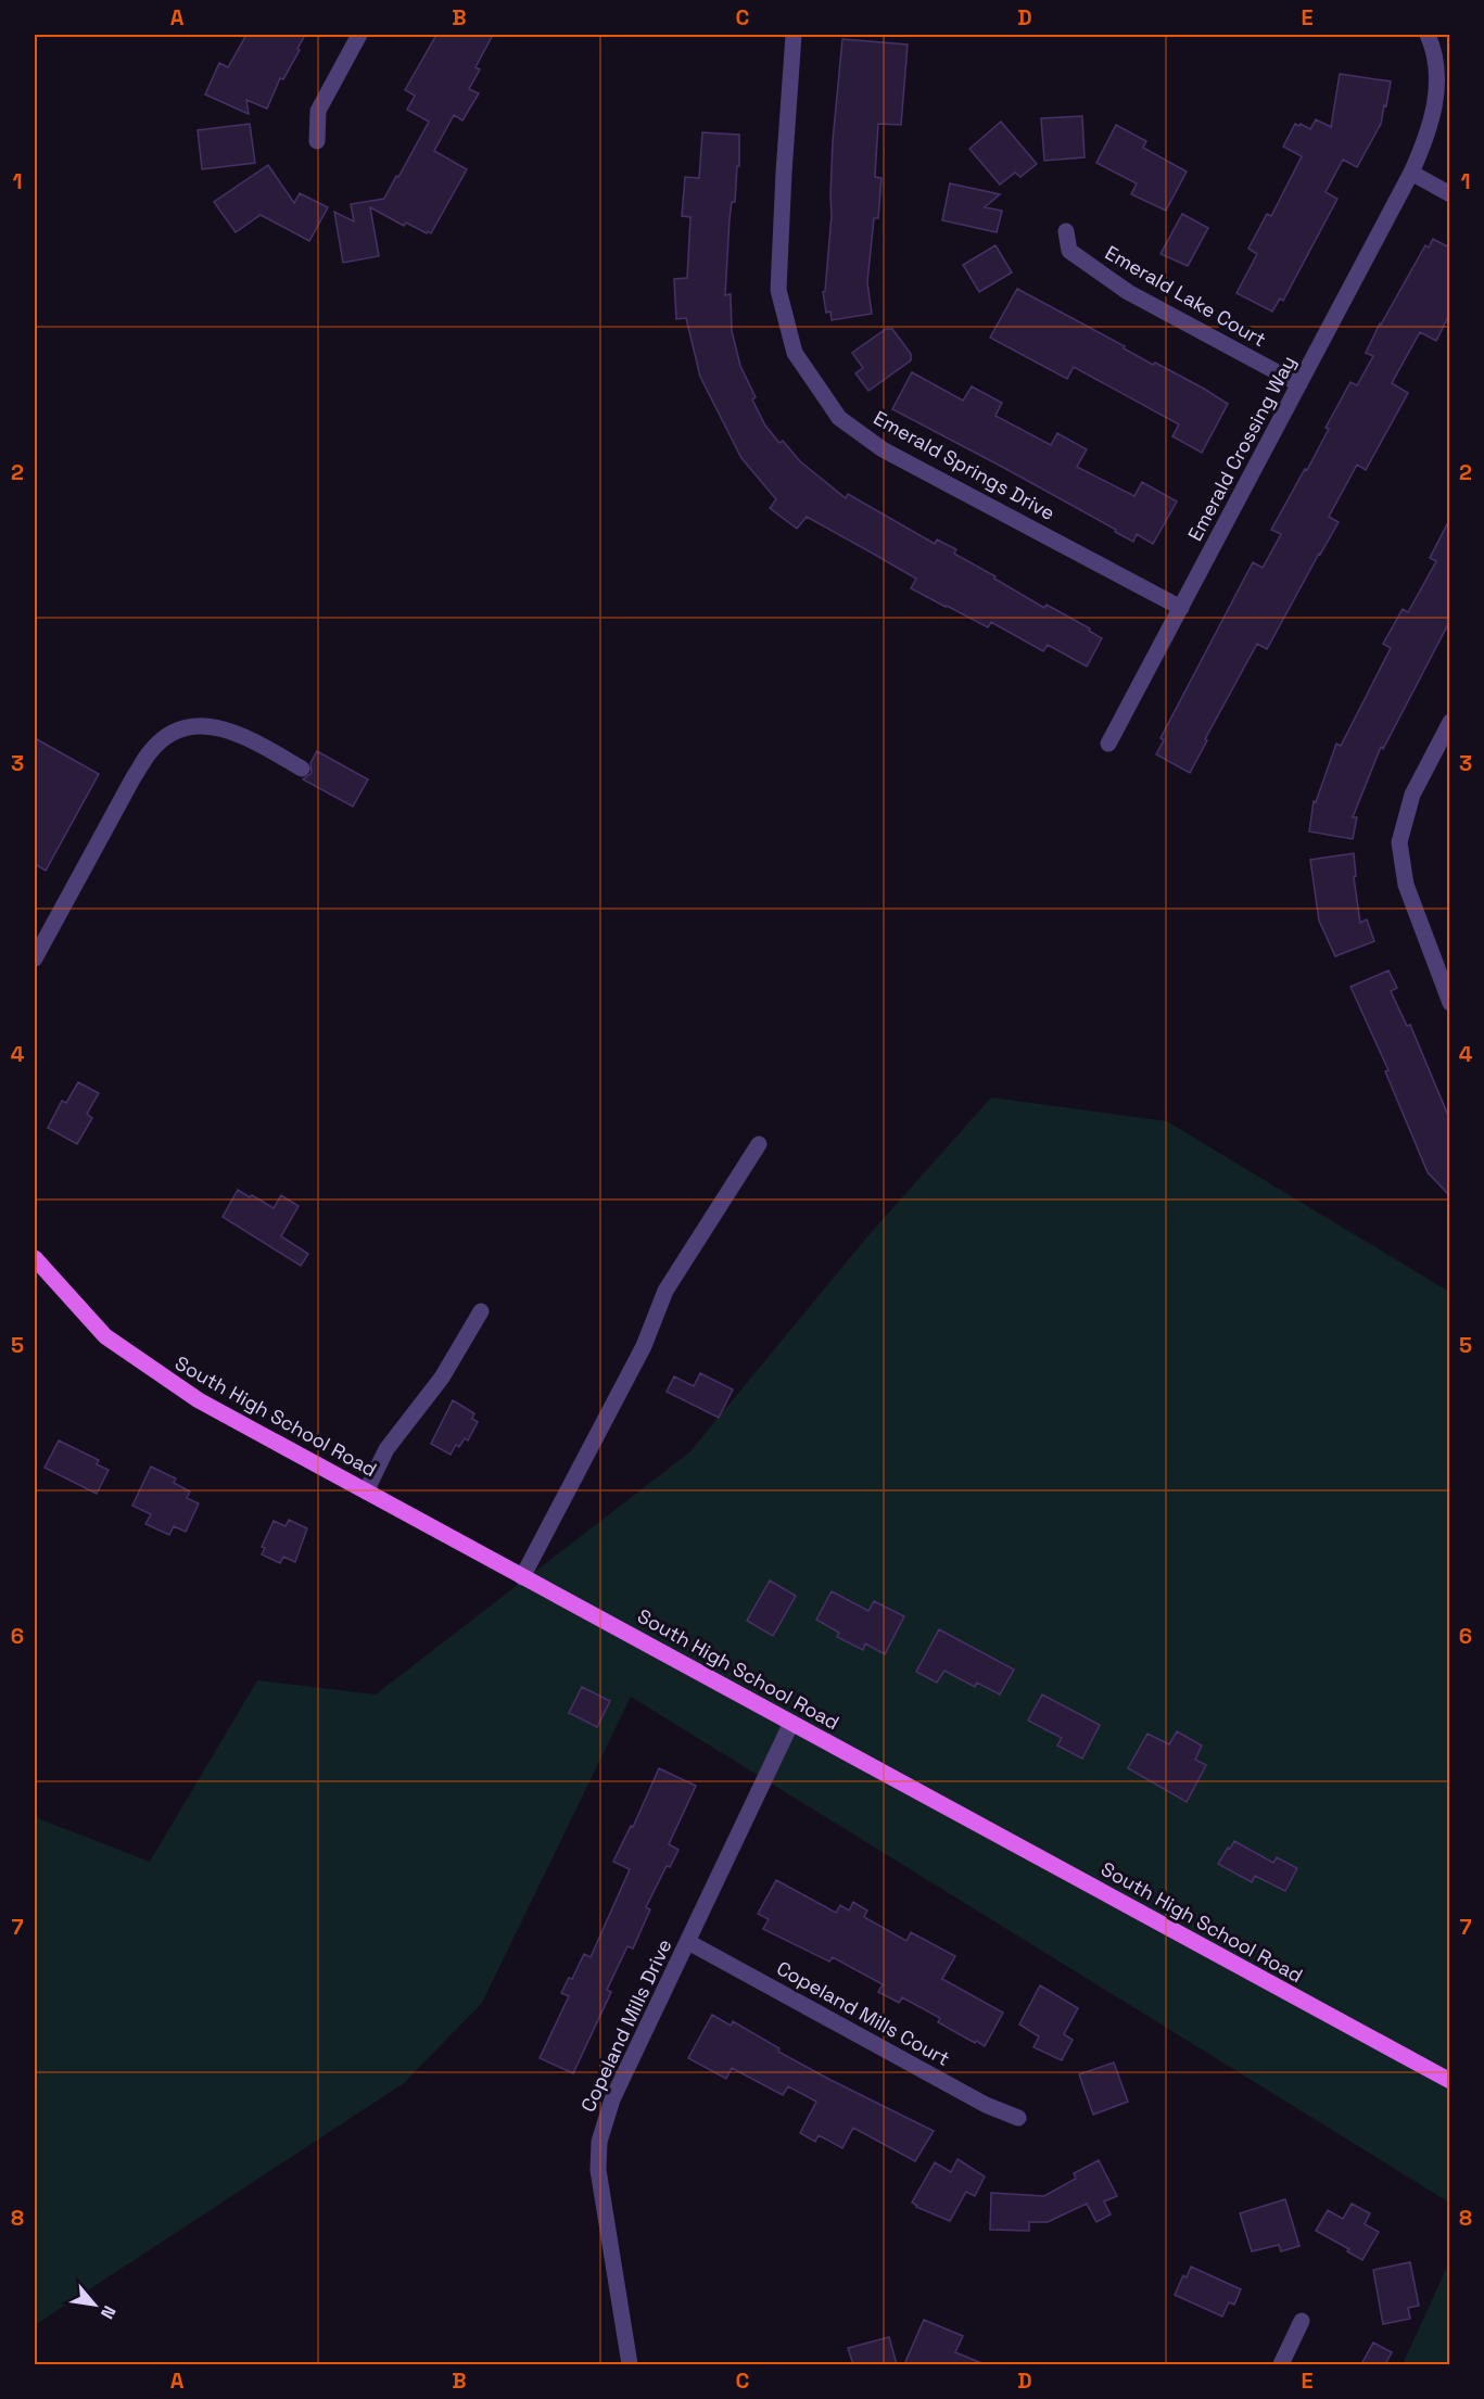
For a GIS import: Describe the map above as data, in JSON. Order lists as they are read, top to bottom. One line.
{"streets":{"main road":["South High School Road"],"street":["Emerald Lake Court","Emerald Crossing Way","Emerald Springs Drive","Copeland Mills Court","Copeland Mills Drive"]},"crossings":[["Emerald Lake Court","Emerald Crossing Way"],["Emerald Crossing Way","Emerald Springs Drive"],["South High School Road","Copeland Mills Drive"],["Copeland Mills Court","Copeland Mills Drive"]],"north":"bottom right","grid":{"columns":["A","B","C","D","E"],"rows":["1","2","3","4","5","6","7","8"]}}
